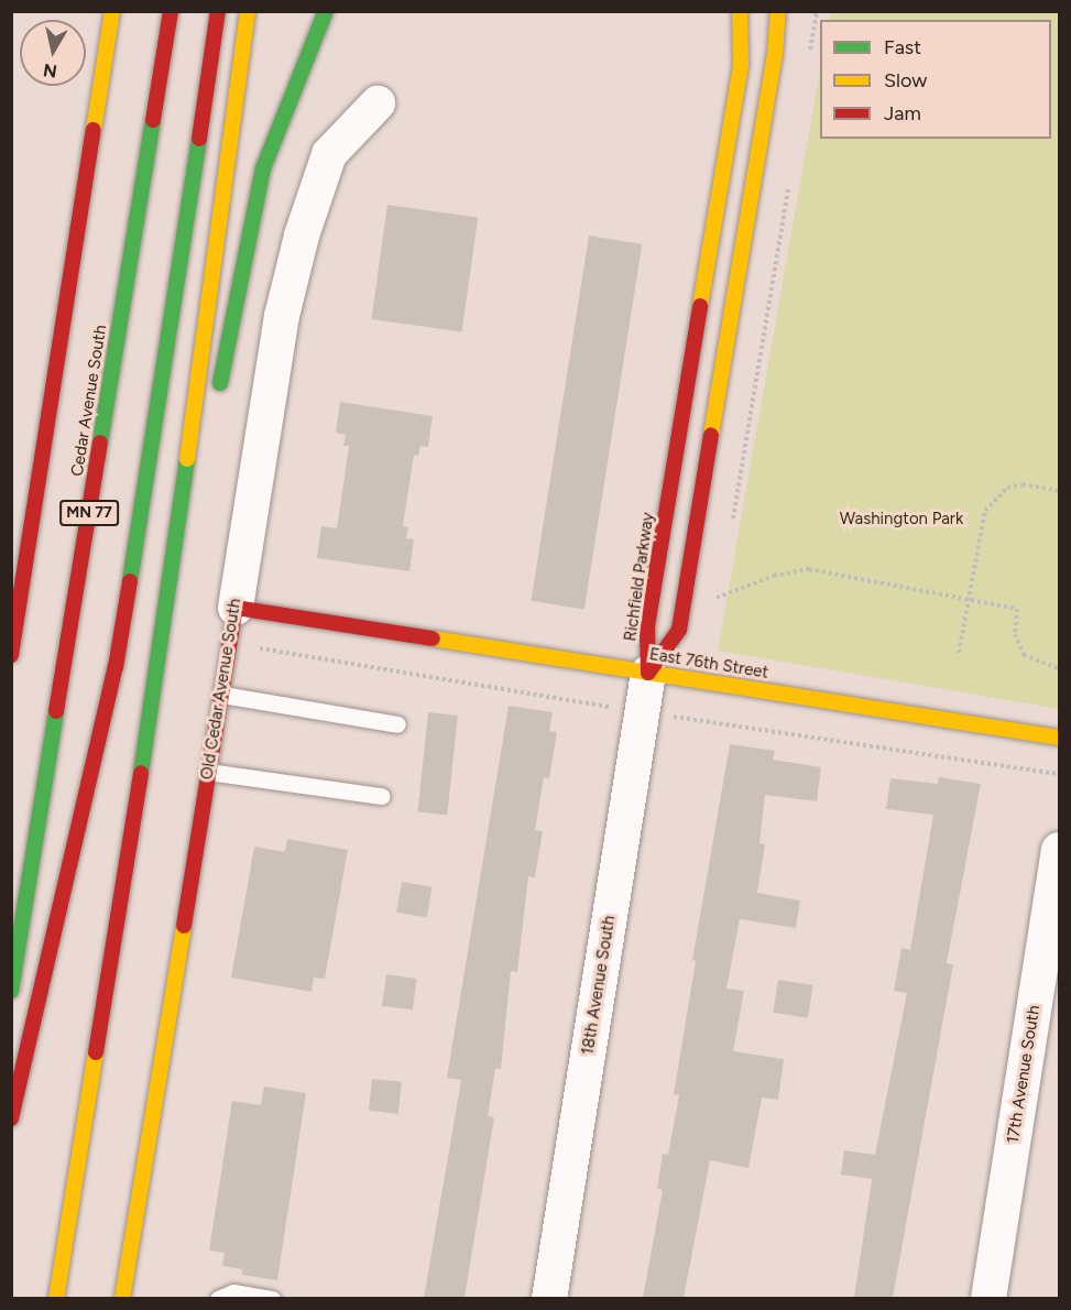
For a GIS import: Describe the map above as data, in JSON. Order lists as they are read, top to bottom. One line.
{"streets":{"main road":["Cedar Avenue South","MN 77","Richfield Parkway","East 76th Street","Old Cedar Avenue South"],"street":["18th Avenue South","17th Avenue South"]},"crossings":[["Richfield Parkway","East 76th Street"],["Richfield Parkway","18th Avenue South"],["East 76th Street","Old Cedar Avenue South"],["East 76th Street","18th Avenue South"]],"parks":["Washington Park"],"legend":["Fast","Slow","Jam"],"north":"bottom"}
